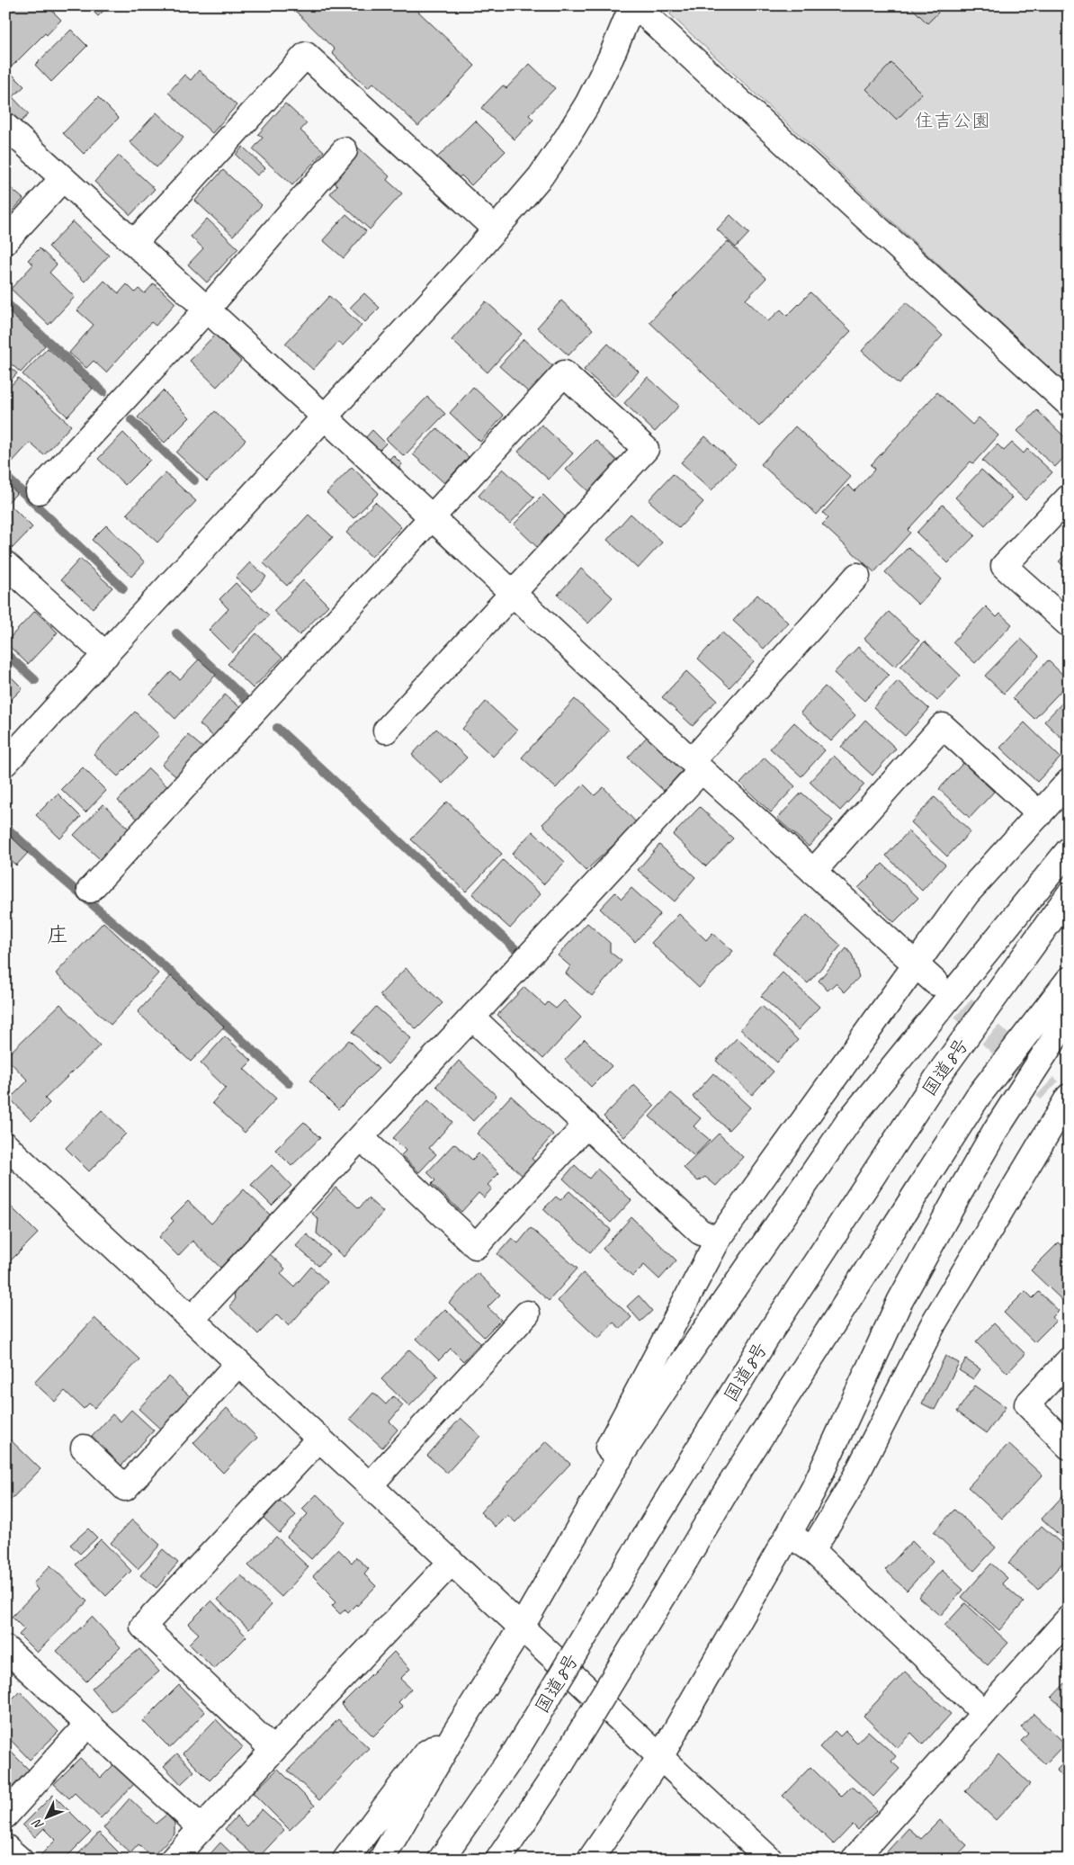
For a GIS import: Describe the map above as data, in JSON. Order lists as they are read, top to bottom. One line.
{"streets":{"main road":["国道8号"]},"districts":["庄"],"parks":["住吉公園"],"north":"bottom left"}
